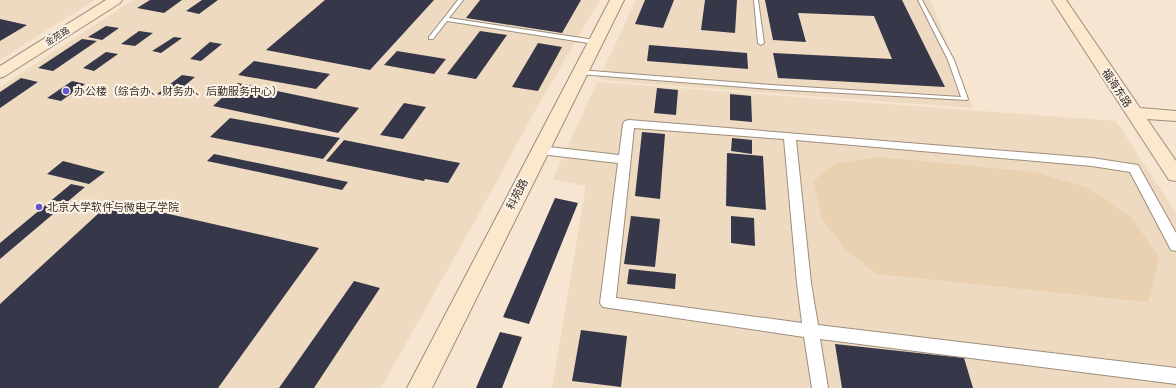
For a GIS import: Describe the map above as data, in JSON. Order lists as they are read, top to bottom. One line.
{"streets":{"street":["金苑路","福海东路","科苑路"]},"places":["办公楼（综合办、财务办、后勤服务中心）","北京大学软件与微电子学院"]}
